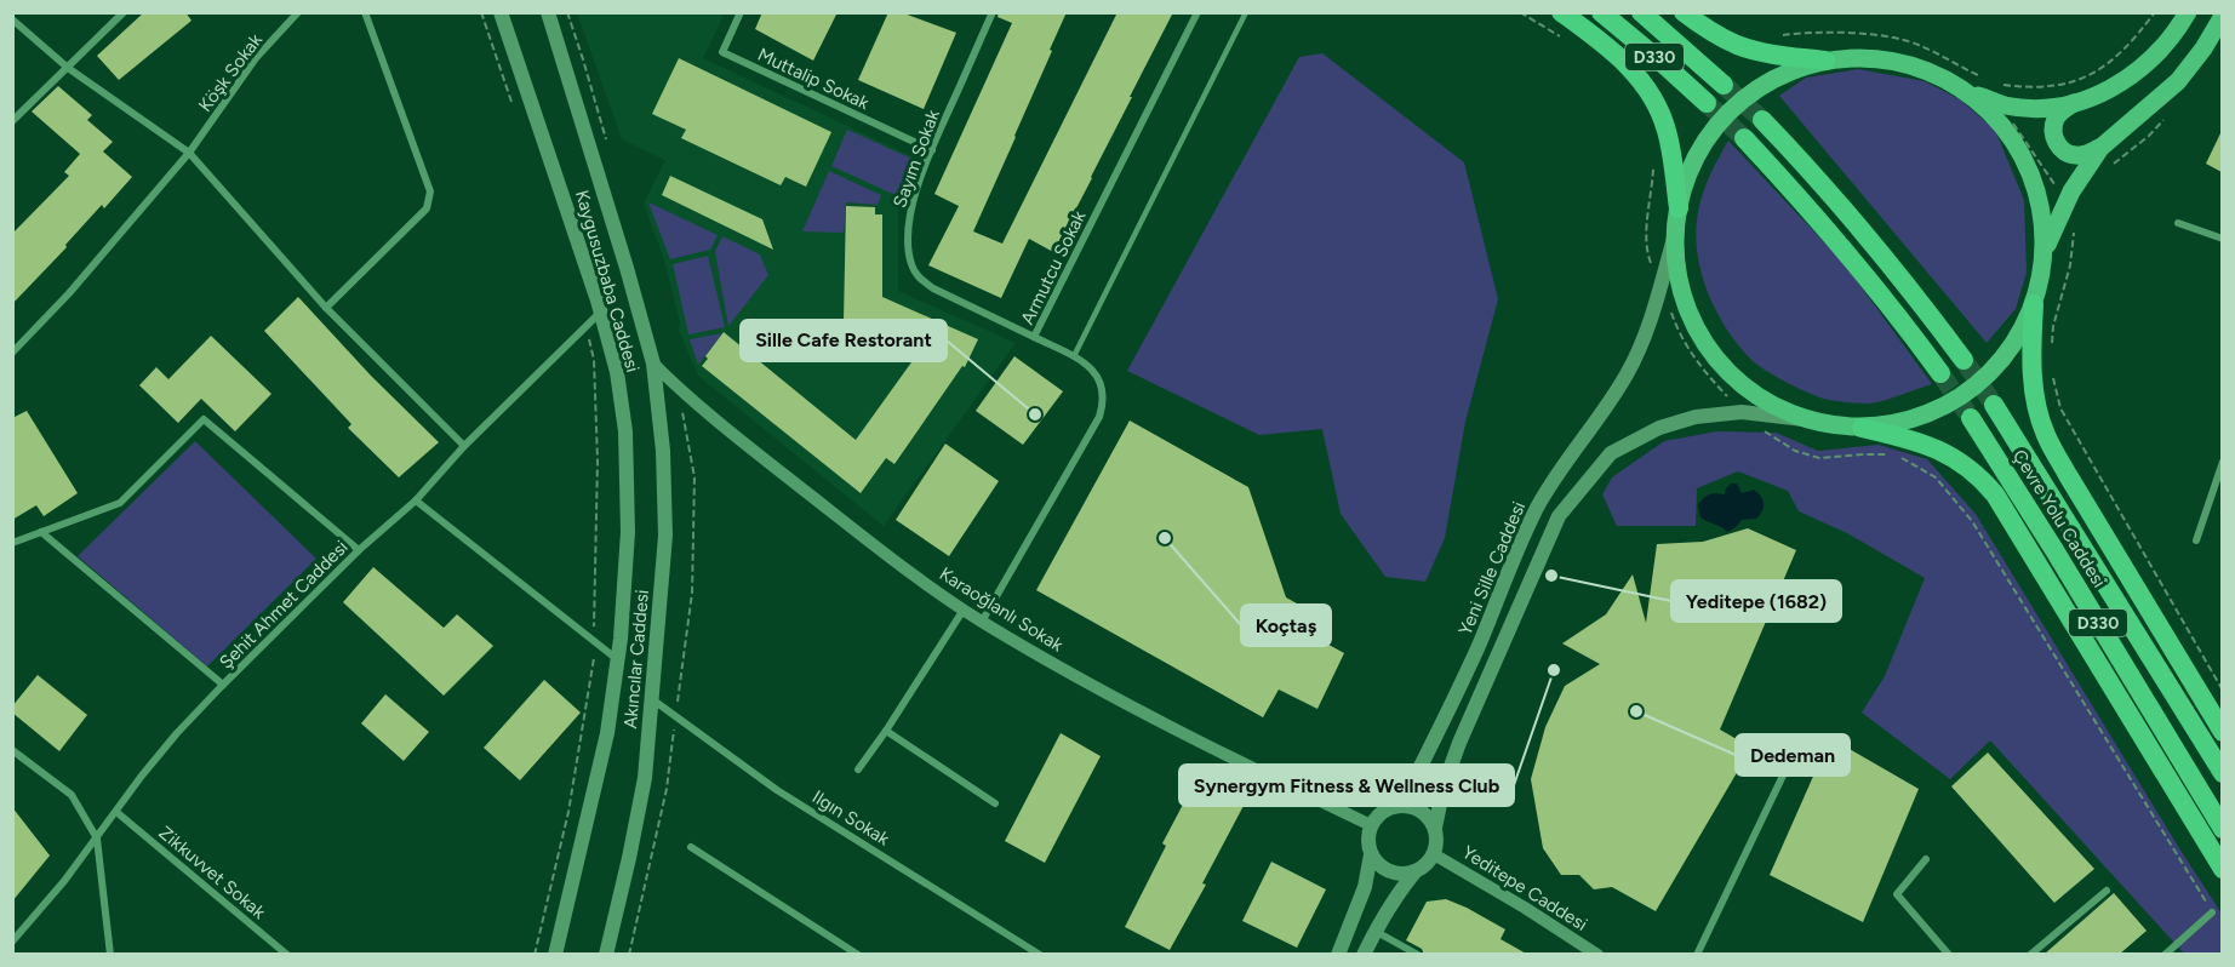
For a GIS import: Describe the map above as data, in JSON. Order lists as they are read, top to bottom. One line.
{"streets":{"highway":["D330","Çevre Yolu Caddesi"],"main road":["Kaygusuzbaba Caddesi","Yeni Sille Caddesi","Akıncılar Caddesi"],"street":["Köşk Sokak","Muttalip Sokak","Sayım Sokak","Armutcu Sokak","Şehit Ahmet Caddesi","Karaoğlanlı Sokak","Ilgın Sokak","Zikkuvvet Sokak","Yeditepe Caddesi"]},"crossings":[["Muttalip Sokak","Sayım Sokak"],["Sayım Sokak","Armutcu Sokak"],["Armutcu Sokak","Karaoğlanlı Sokak"],["Kaygusuzbaba Caddesi","Şehit Ahmet Caddesi"],["Kaygusuzbaba Caddesi","Karaoğlanlı Sokak"],["Kaygusuzbaba Caddesi","Akıncılar Caddesi"],["Yeni Sille Caddesi","Karaoğlanlı Sokak"],["Yeni Sille Caddesi","Yeditepe Caddesi"],["Şehit Ahmet Caddesi","Zikkuvvet Sokak"],["Karaoğlanlı Sokak","Akıncılar Caddesi"],["Karaoğlanlı Sokak","Yeditepe Caddesi"],["Akıncılar Caddesi","Ilgın Sokak"]],"places":["Sille Cafe Restorant","Koçtaş","Yeditepe (1682)","Synergym Fitness & Wellness Club","Dedeman"]}
